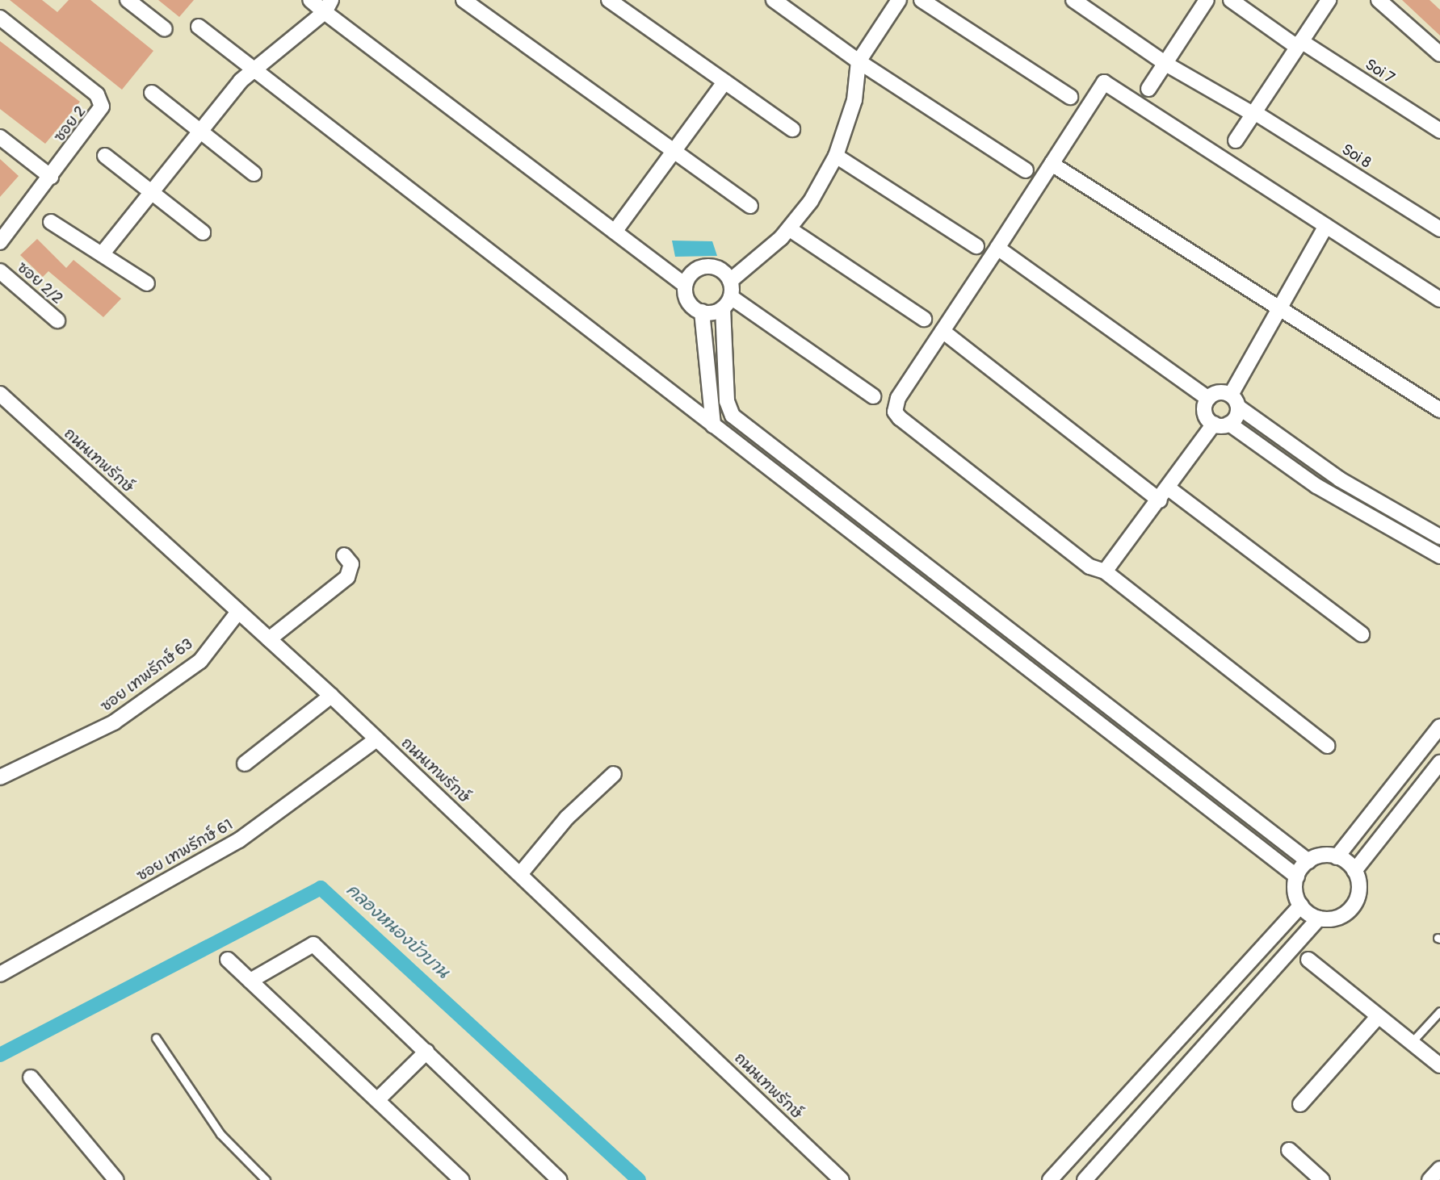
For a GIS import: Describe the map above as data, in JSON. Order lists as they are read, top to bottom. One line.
{"streets":{"street":["Soi 7","ซอย 2","Soi 8","ซอย 2/2","ถนนเทพรักษ์","ซอย เทพรักษ์ 63","ซอย เทพรักษ์ 61"]},"crossings":[["ถนนเทพรักษ์","ซอย เทพรักษ์ 63"],["ถนนเทพรักษ์","ซอย เทพรักษ์ 61"]],"water":["คลองหนองบัวบาน"]}
